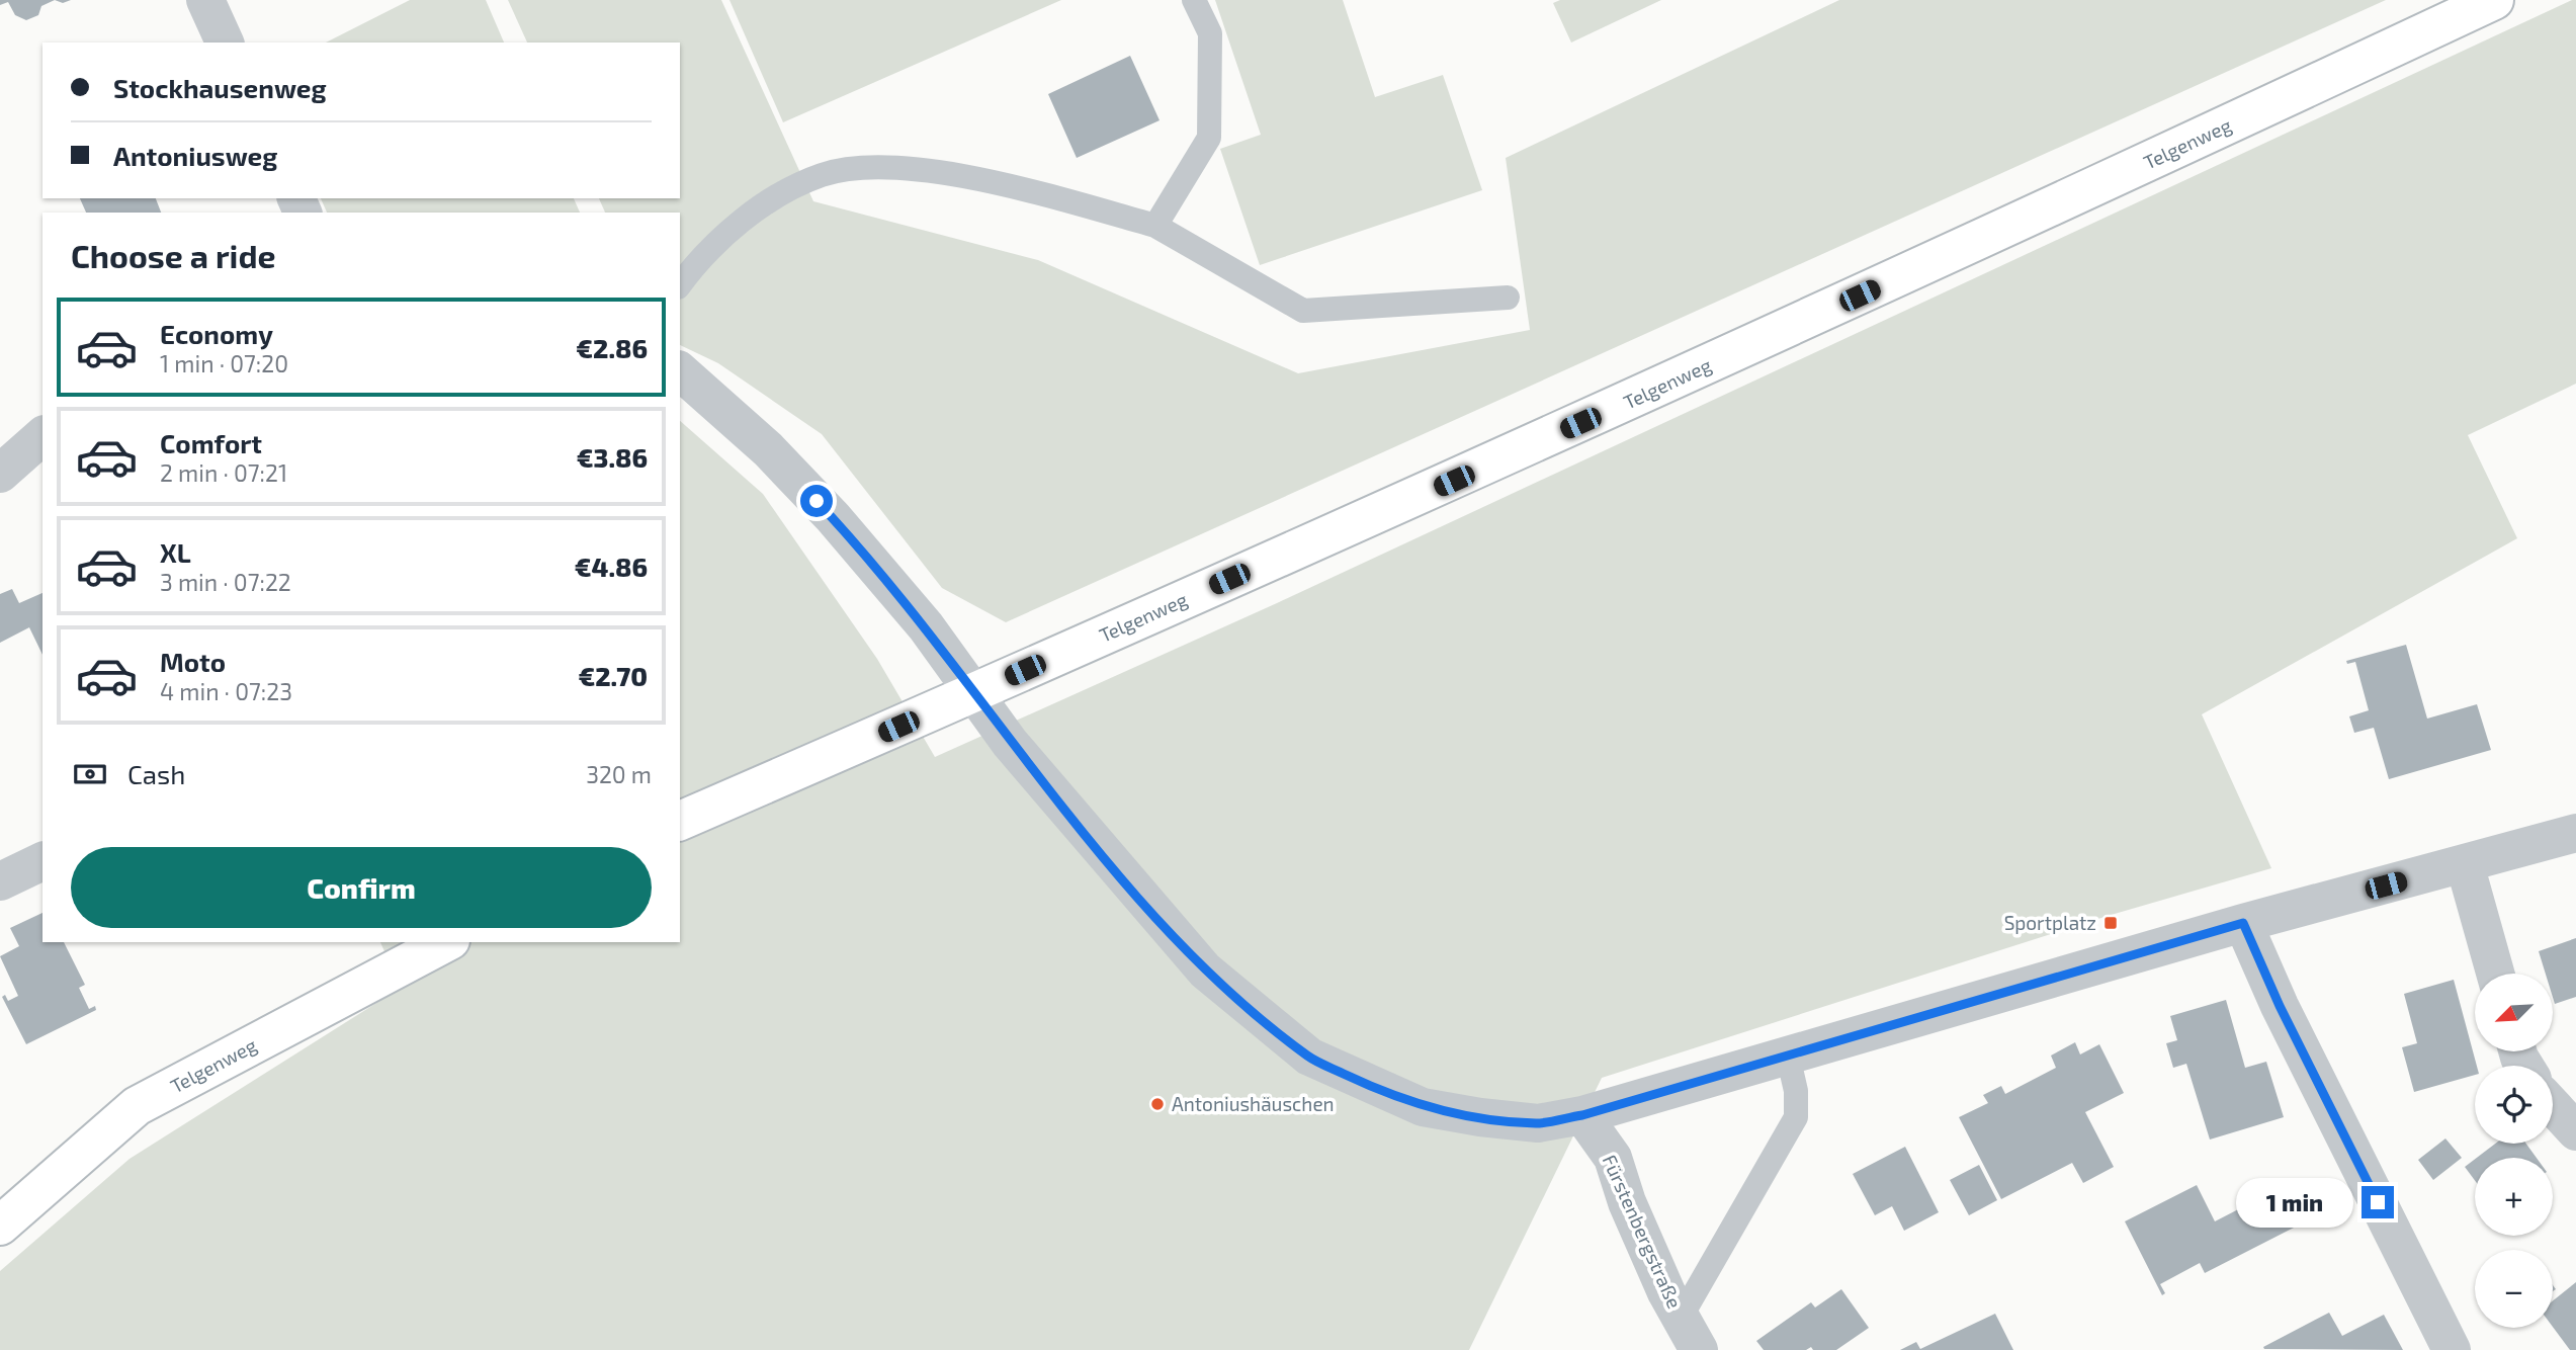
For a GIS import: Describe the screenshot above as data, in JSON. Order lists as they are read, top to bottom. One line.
{"streets":{"main road":["Telgenweg"],"street":["Fürstenbergstraße"]},"places":{"transit":["Sportplatz"],"other":["Antoniushäuschen"]},"north":"bottom left","page":{"banner":["Stockhausenweg","Antoniusweg"],"heading":"Choose a ride","list":[{"name":"Economy","note":"1 min · 07:20","value":"€2.86"},{"name":"Comfort","note":"2 min · 07:21","value":"€3.86"},{"name":"XL","note":"3 min · 07:22","value":"€4.86"},{"name":"Moto","note":"4 min · 07:23","value":"€2.70"}],"pay":["Cash","320 m"],"buttons":"Confirm","map_buttons":["+","−"],"bubble":"1 min"}}
